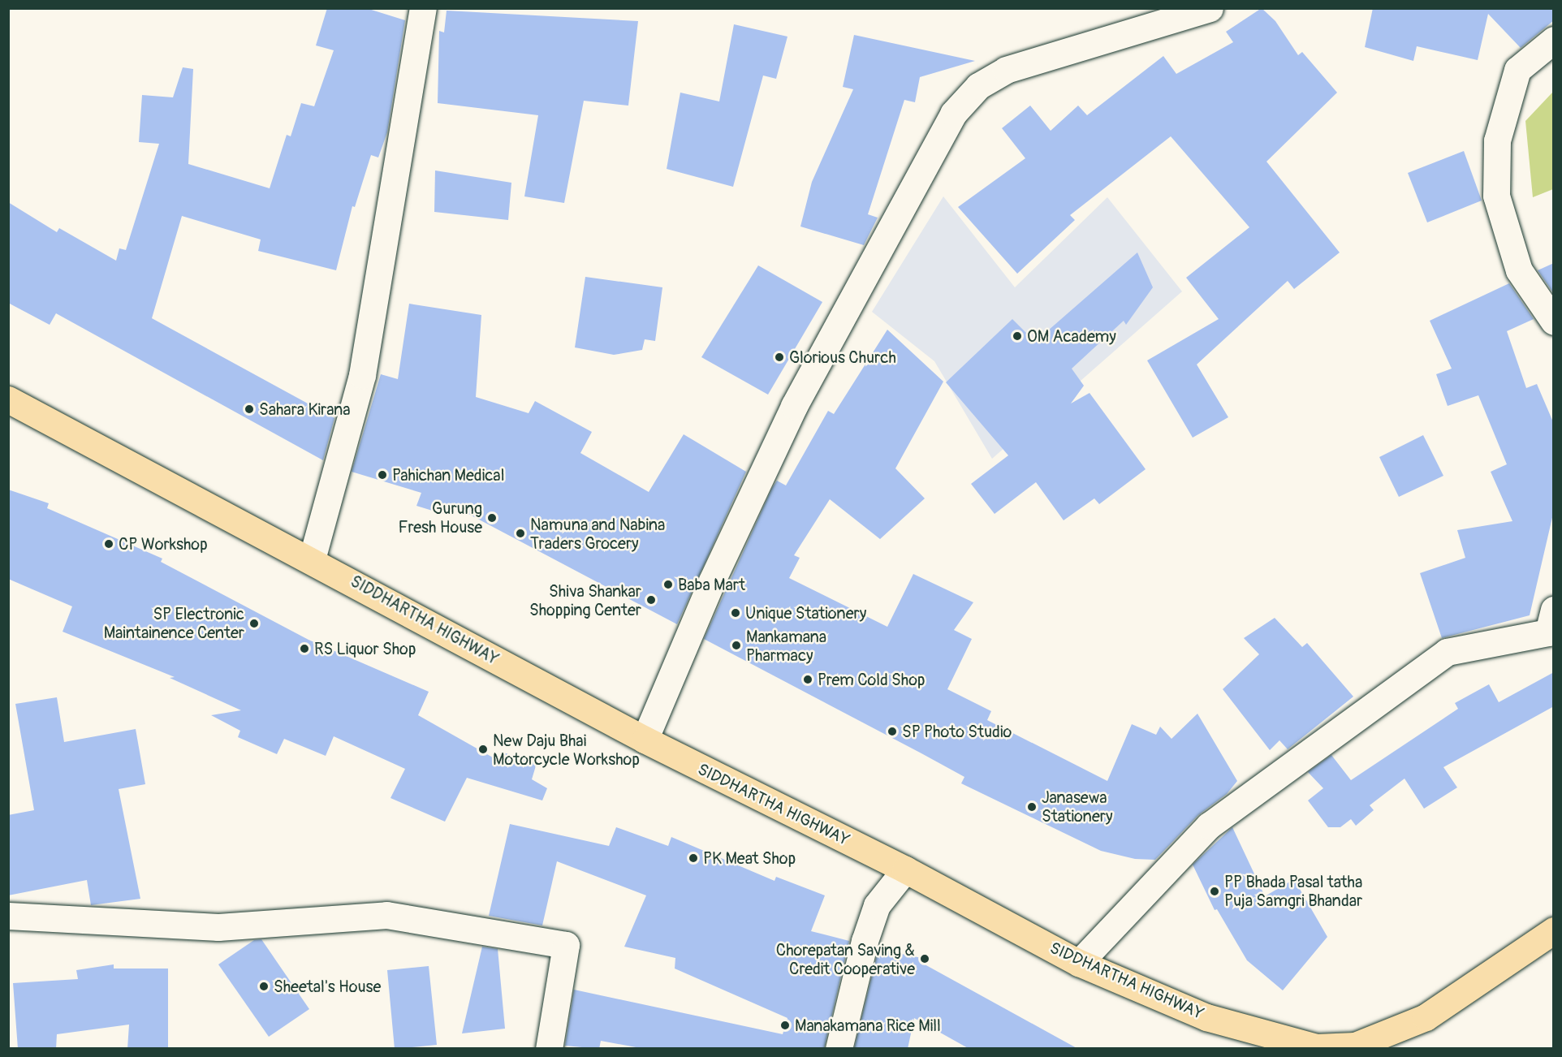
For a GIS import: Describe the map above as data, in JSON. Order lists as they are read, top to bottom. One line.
{"streets":{"highway":["SIDDHARTHA HIGHWAY"]},"places":["OM Academy","Glorious Church","Sahara Kirana","Pahichan Medical","Gurung Fresh House","Namuna and Nabina Traders Grocery","CP Workshop","Baba Mart","Shiva Shankar Shopping Center","Unique Stationery","SP Electronic Maintainence Center","Mankamana Pharmacy","RS Liquor Shop","Prem Cold Shop","SP Photo Studio","New Daju Bhai Motorcycle Workshop","Janasewa Stationery","PK Meat Shop","PP Bhada Pasal tatha Puja Samgri Bhandar","Chorepatan Saving & Credit Cooperative","Sheetal's House","Manakamana Rice Mill"]}
